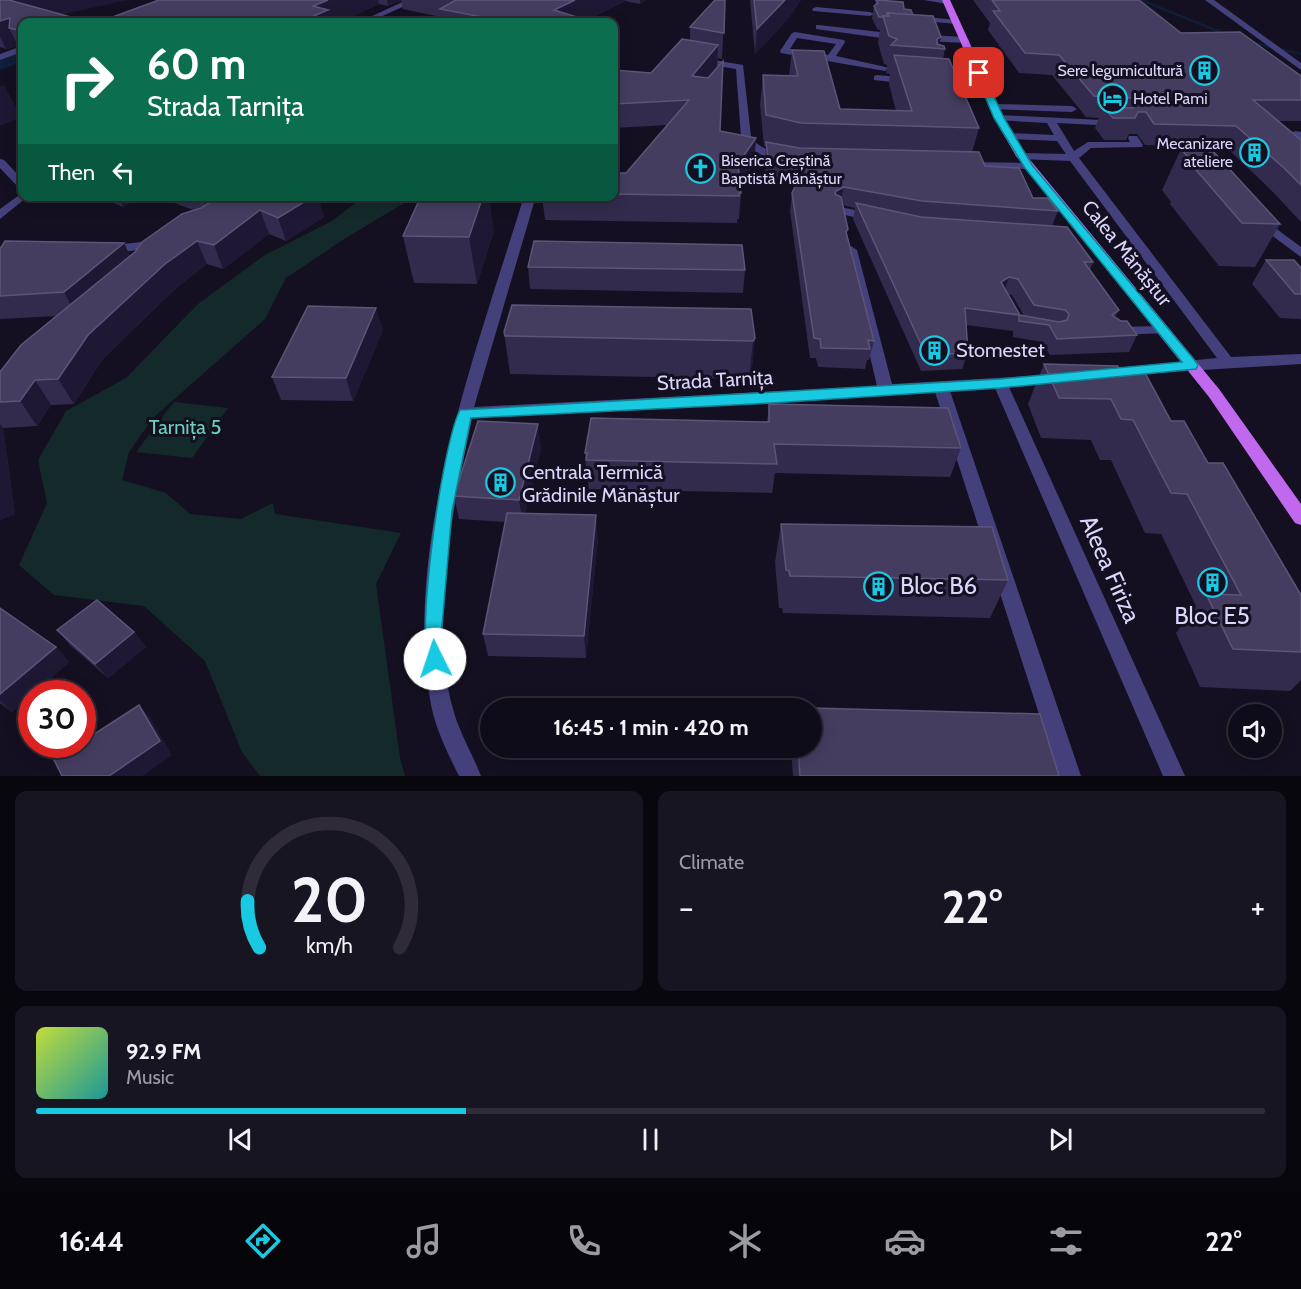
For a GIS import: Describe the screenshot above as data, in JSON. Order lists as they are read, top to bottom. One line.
{"streets":{"main road":["Calea Mănăștur"],"street":["Strada Tarnița","Aleea Firiza"]},"crossings":[["Strada Tarnița","Aleea Firiza"]],"parks":["Tarnița 5"],"places":{"building":["Sere legumicultură","Mecanizare ateliere","Stomestet","Centrala Termică Grădinile Mănăștur","Bloc E5","Bloc B6"],"hotel":["Hotel Pami"],"church":["Biserica Creștină Baptistă Mănăștur"]},"page":{"turn":["60 m","Strada Tarnița"],"then":"Then","limit":"30","trip":"16:45 · 1 min · 420 m","tile":"Climate","heat":["−","22°","+"],"song":["92.9 FM","Music"],"tabs":["16:44","22°"],"gauge":["20","km/h"]}}
